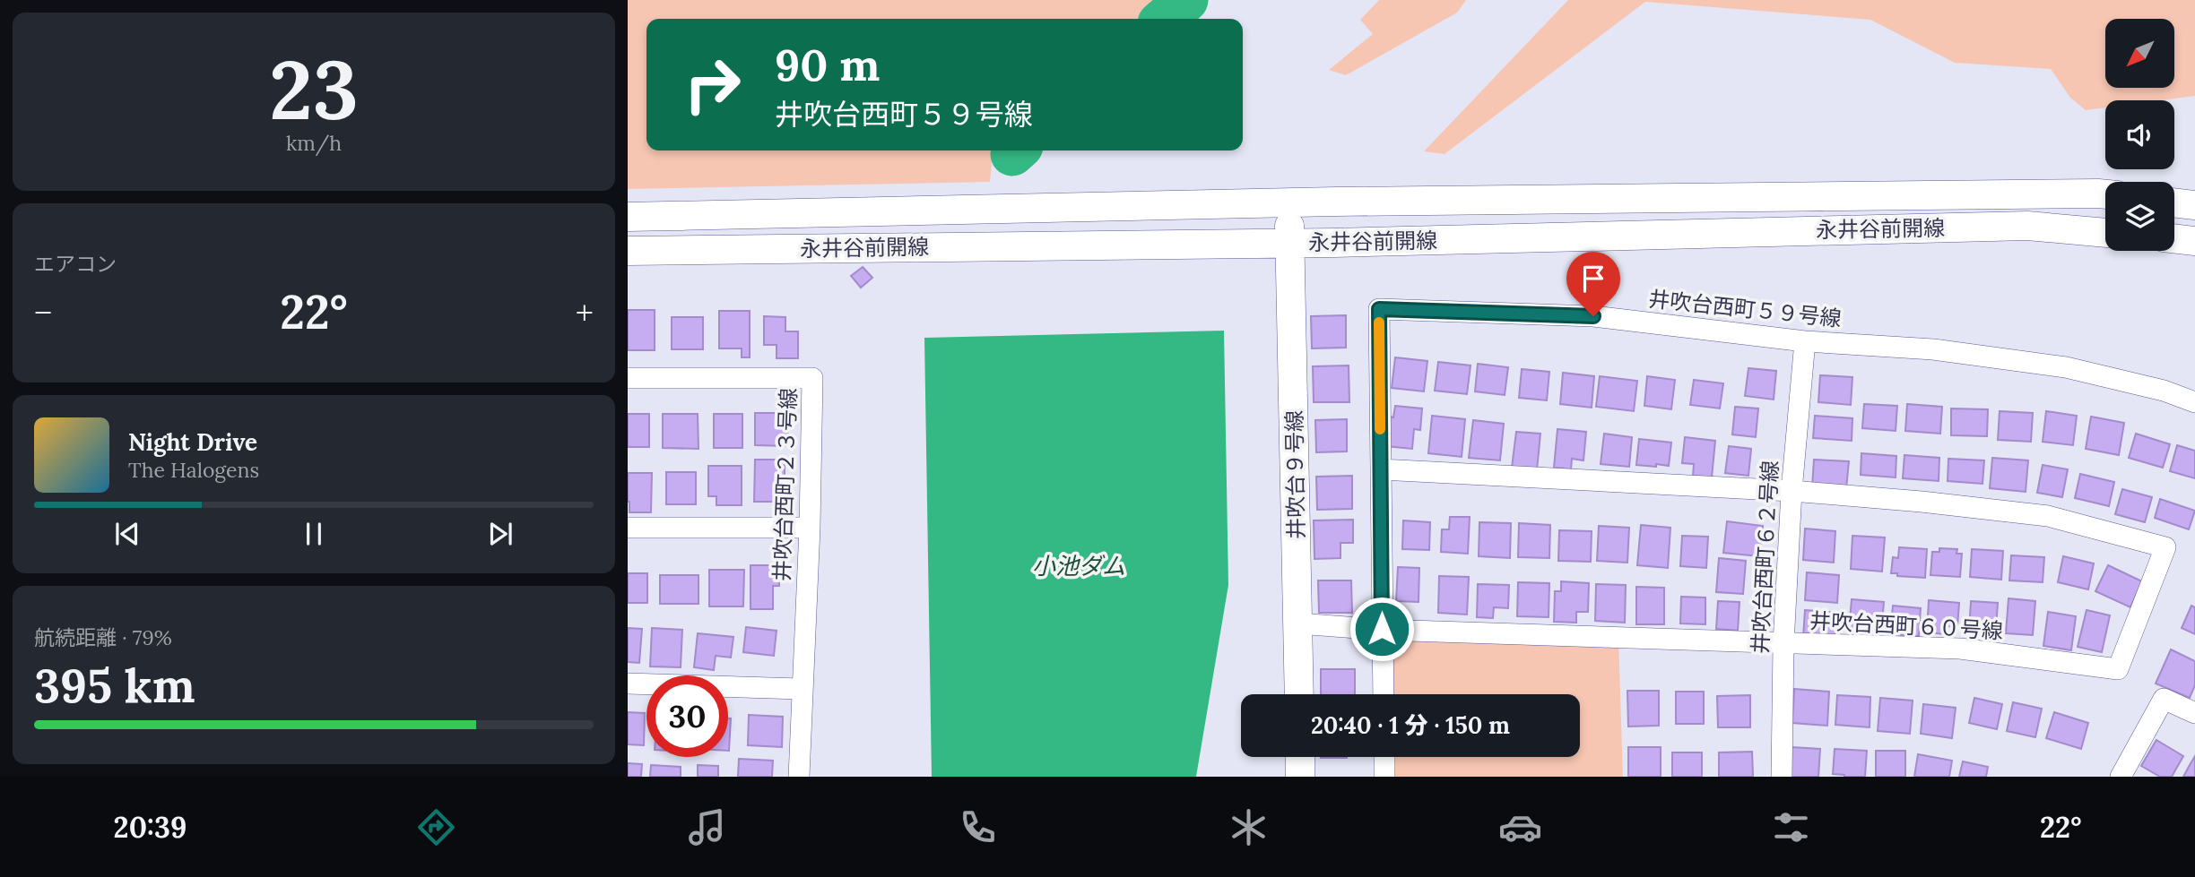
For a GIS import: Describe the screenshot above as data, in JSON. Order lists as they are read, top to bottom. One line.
{"streets":{"street":["永井谷前開線","井吹台西町５９号線","井吹台９号線","井吹台西町２３号線","井吹台西町６２号線","井吹台西町６０号線"]},"crossings":[["永井谷前開線","井吹台９号線"],["井吹台西町５９号線","井吹台西町６２号線"],["井吹台西町５９号線","井吹台西町６０号線"],["井吹台９号線","井吹台西町６０号線"],["井吹台西町６２号線","井吹台西町６０号線"]],"water":["小池ダム"],"north":"bottom left","page":{"tile":[["23","km/h"],"エアコン",["航続距離 · 79%","395 km"]],"turn":["90 m","井吹台西町５９号線"],"heat":["−","22°","+"],"song":["Night Drive","The Halogens"],"limit":"30","trip":"20:40 · 1 分 · 150 m","tabs":["20:39","22°"]}}
